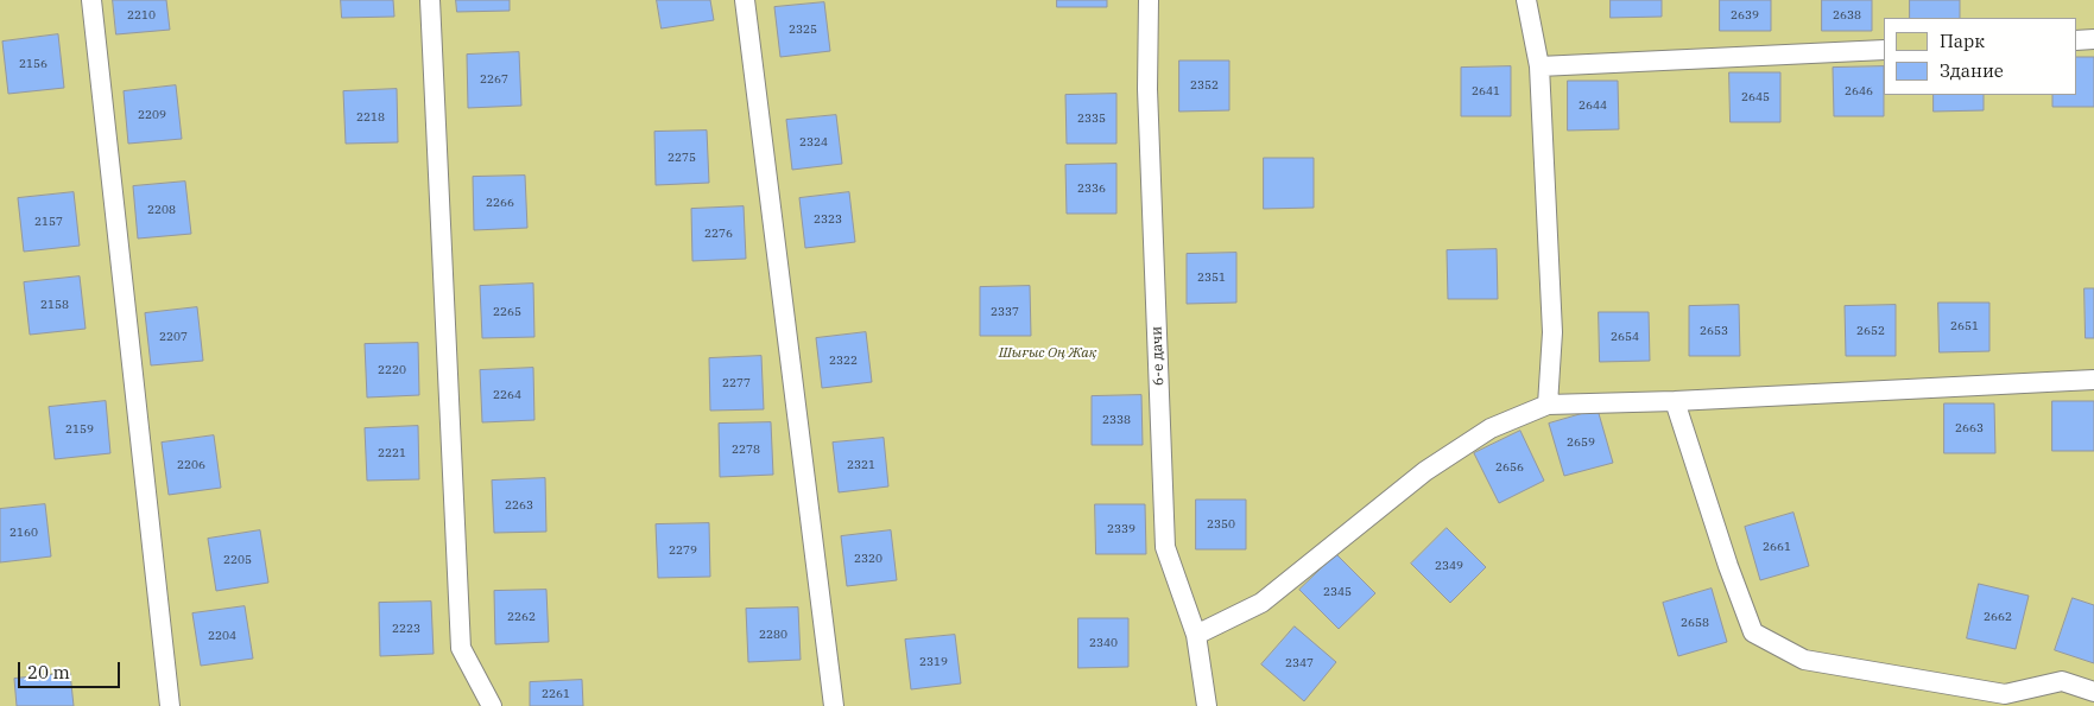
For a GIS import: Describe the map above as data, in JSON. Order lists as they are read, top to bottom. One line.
{"streets":{"lane":["6-е дачи"]},"parks":["Шығыс Оң Жақ"],"house_numbers":["2210","2639","2638","2325","2156","2267","2352","2641","2646","2645","2644","2209","2218","2335","2324","2275","2336","2266","2208","2323","2157","2276","2351","2158","2265","2337","2651","2653","2652","2207","2654","2322","2220","2277","2264","2338","2663","2159","2659","2278","2221","2206","2321","2656","2263","2350","2339","2160","2661","2279","2320","2205","2349","2345","2262","2662","2658","2223","2280","2204","2340","2319","2347","2261"],"legend":["Парк","Здание"],"scale_bar":"20 m"}
